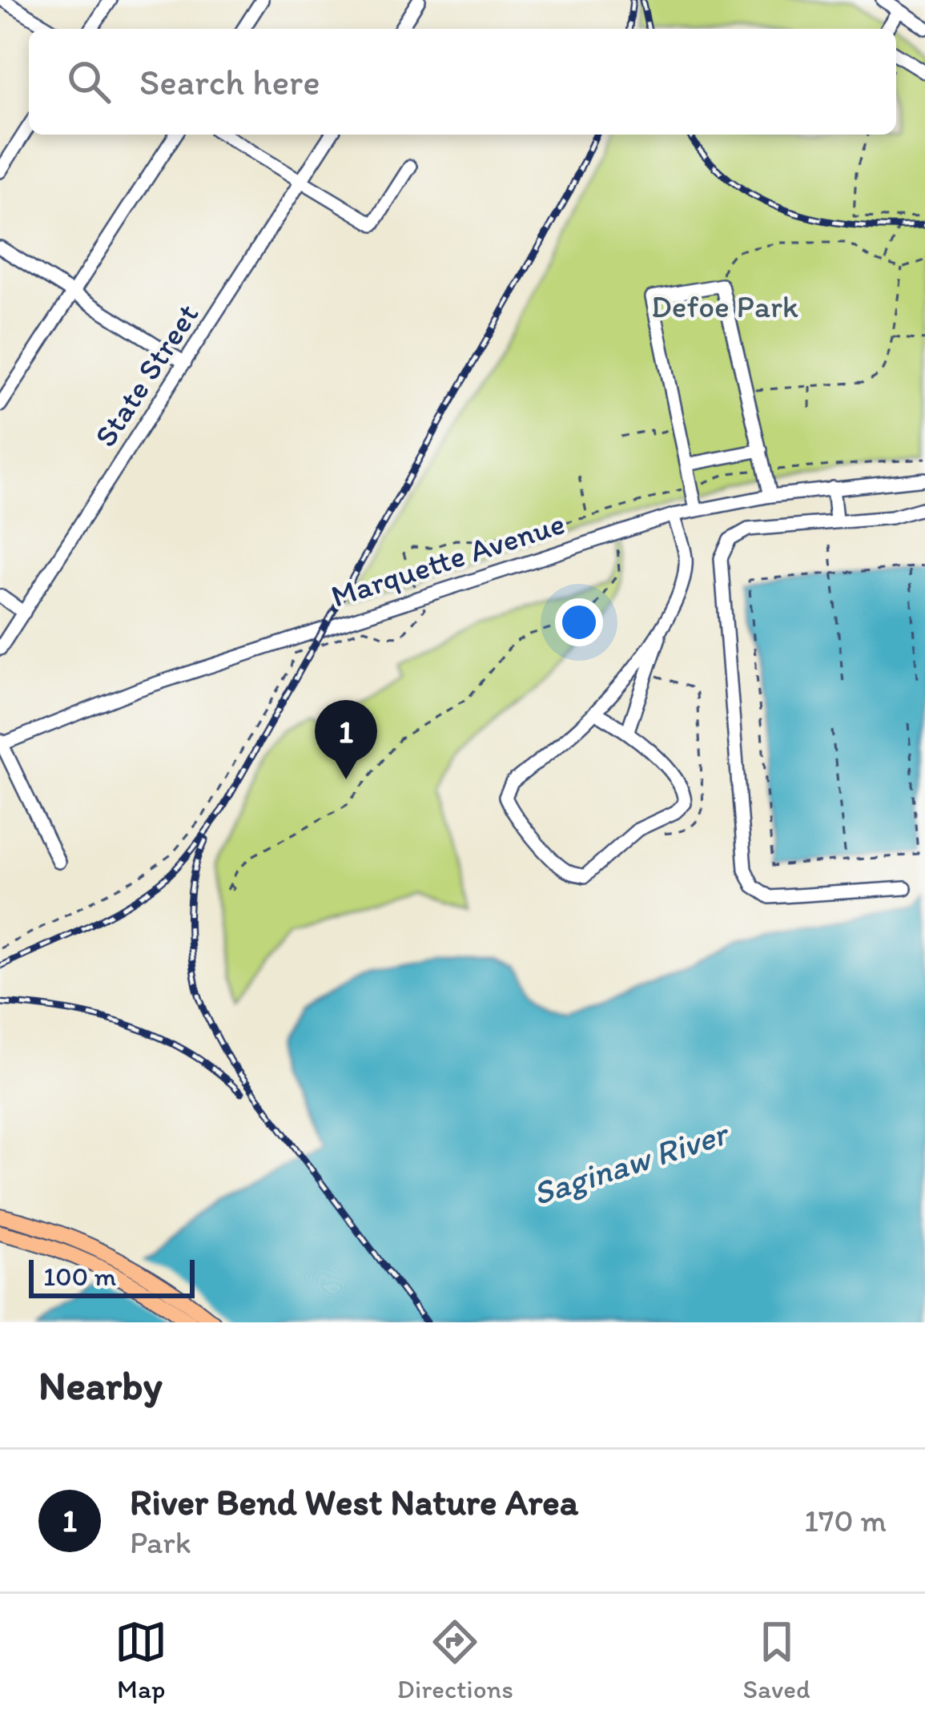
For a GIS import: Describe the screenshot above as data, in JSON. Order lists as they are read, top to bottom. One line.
{"streets":{"street":["State Street","Marquette Avenue"]},"water":["Saginaw River"],"parks":["Defoe Park"],"scale_bar":"100 m","page":{"search":"Search here","pins":"1","scale":"100 m","heading":"Nearby","list":[{"mark":"1","name":"River Bend West Nature Area","note":"Park","value":"170 m"}],"nav":["Map","Directions","Saved"]}}
